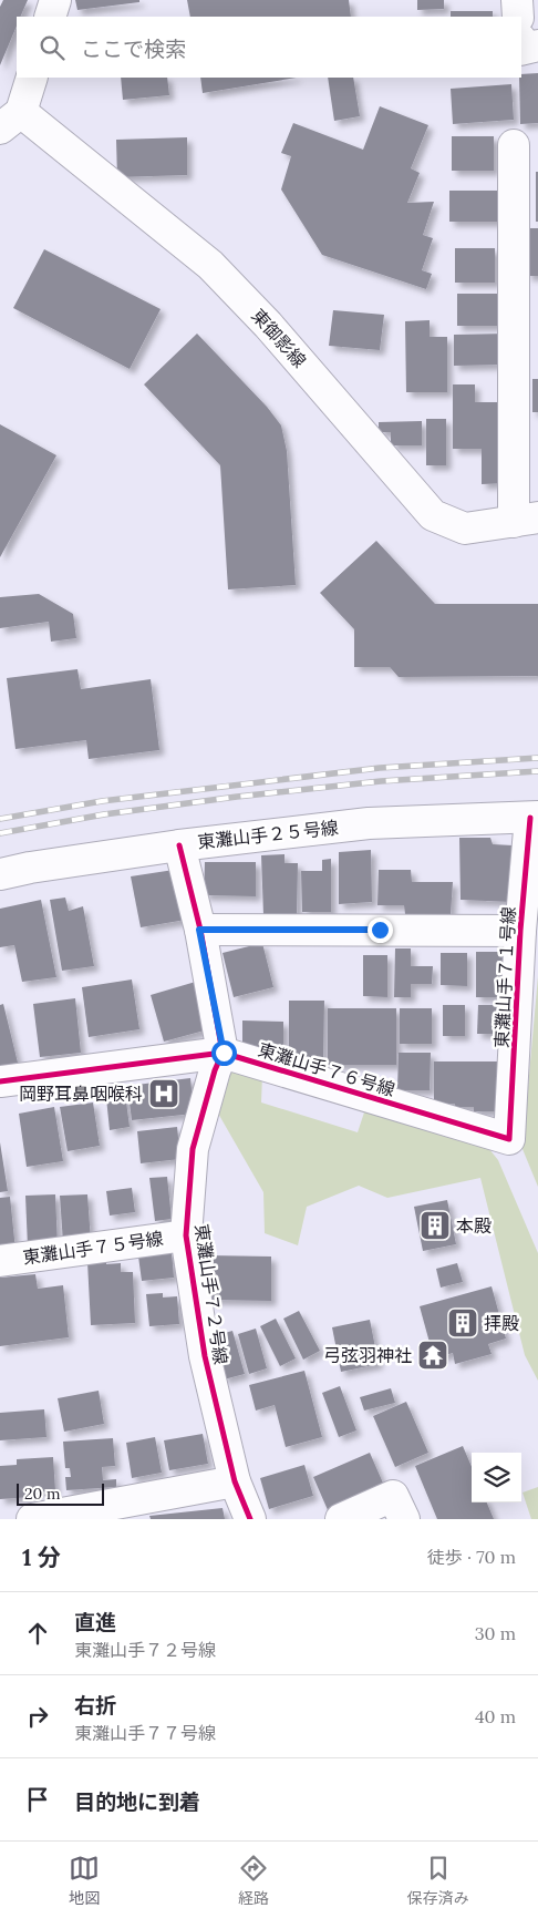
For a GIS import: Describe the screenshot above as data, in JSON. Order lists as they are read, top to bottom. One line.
{"streets":{"street":["東御影線","東灘山手２５号線","東灘山手７１号線","東灘山手７６号線","東灘山手７５号線","東灘山手７２号線"]},"crossings":[["東灘山手２５号線","東灘山手７１号線"],["東灘山手７１号線","東灘山手７６号線"],["東灘山手７６号線","東灘山手７２号線"],["東灘山手７５号線","東灘山手７２号線"]],"places":{"hospital":["岡野耳鼻咽喉科"],"building":["本殿","拝殿"],"temple":["弓弦羽神社"]},"scale_bar":"20 m","page":{"search":"ここで検索","scale":"20 m","heading":["1 分","徒歩 · 70 m"],"list":[["直進","東灘山手７２号線","30 m"],["右折","東灘山手７７号線","40 m"],"目的地に到着"],"nav":["地図","経路","保存済み"]}}
